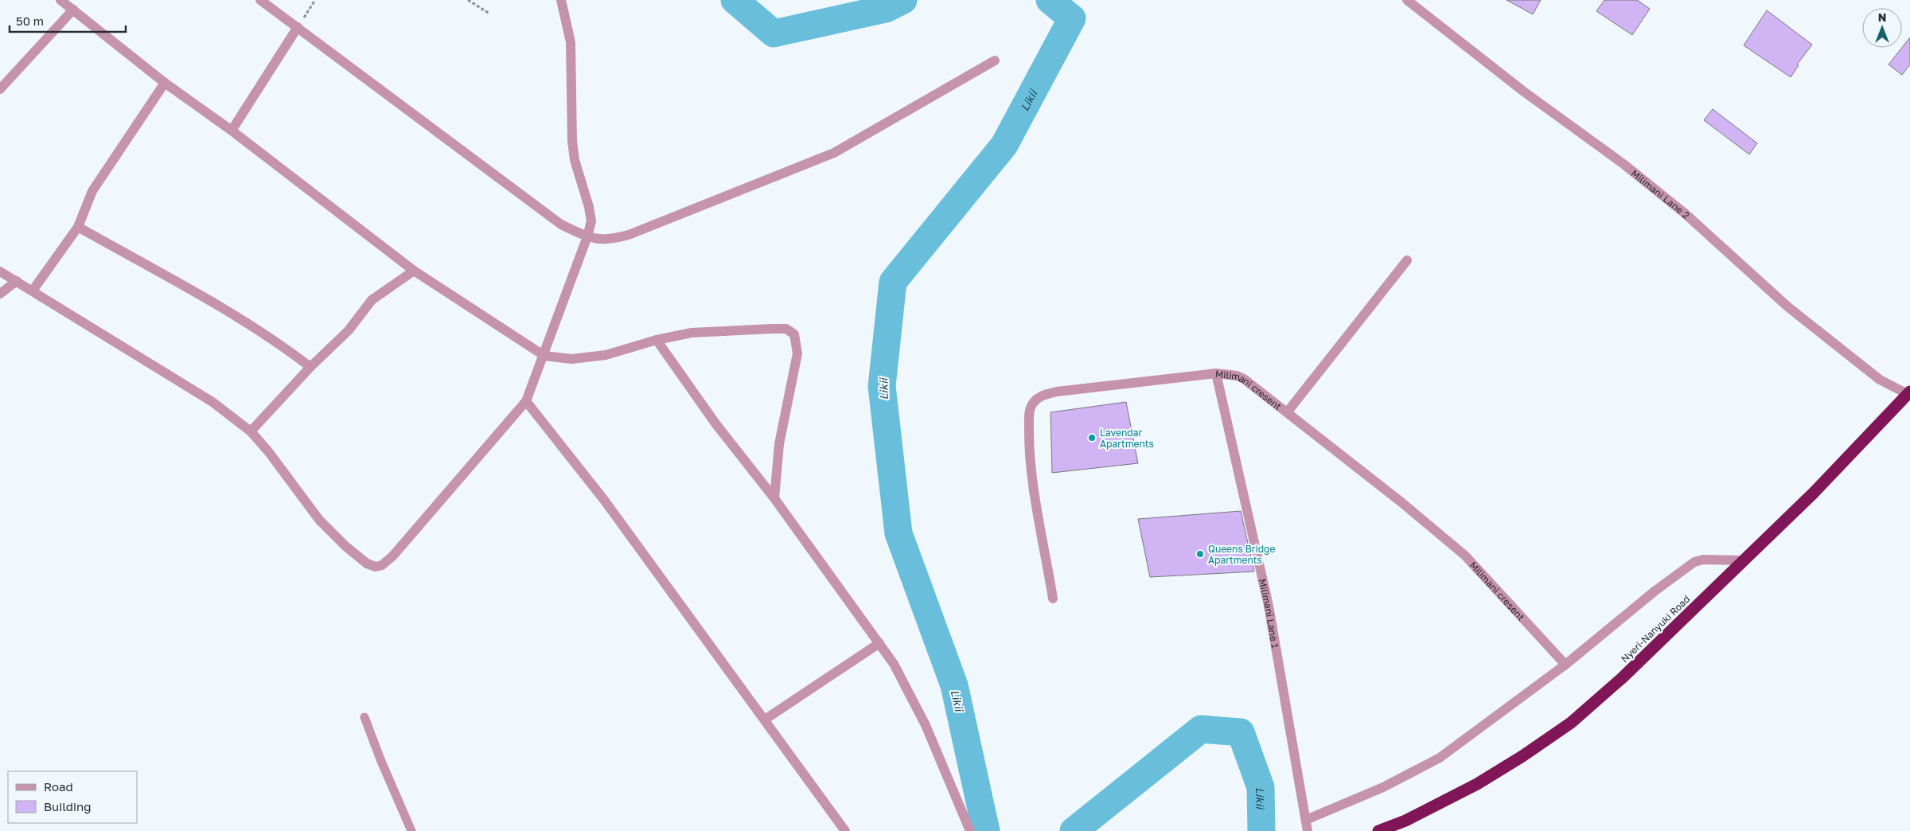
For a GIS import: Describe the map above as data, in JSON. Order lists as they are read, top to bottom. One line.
{"streets":{"highway":["Nyeri-Nanyuki Road"],"street":["Milimani Lane 2","Milimani cresent","Milimani Lane 1"]},"crossings":[["Milimani Lane 2","Nyeri-Nanyuki Road"],["Milimani cresent","Milimani Lane 1"]],"water":["Likii"],"places":["Lavendar Apartments","Queens Bridge Apartments"],"legend":["Road","Building"],"scale_bar":"50 m","north":"top"}
